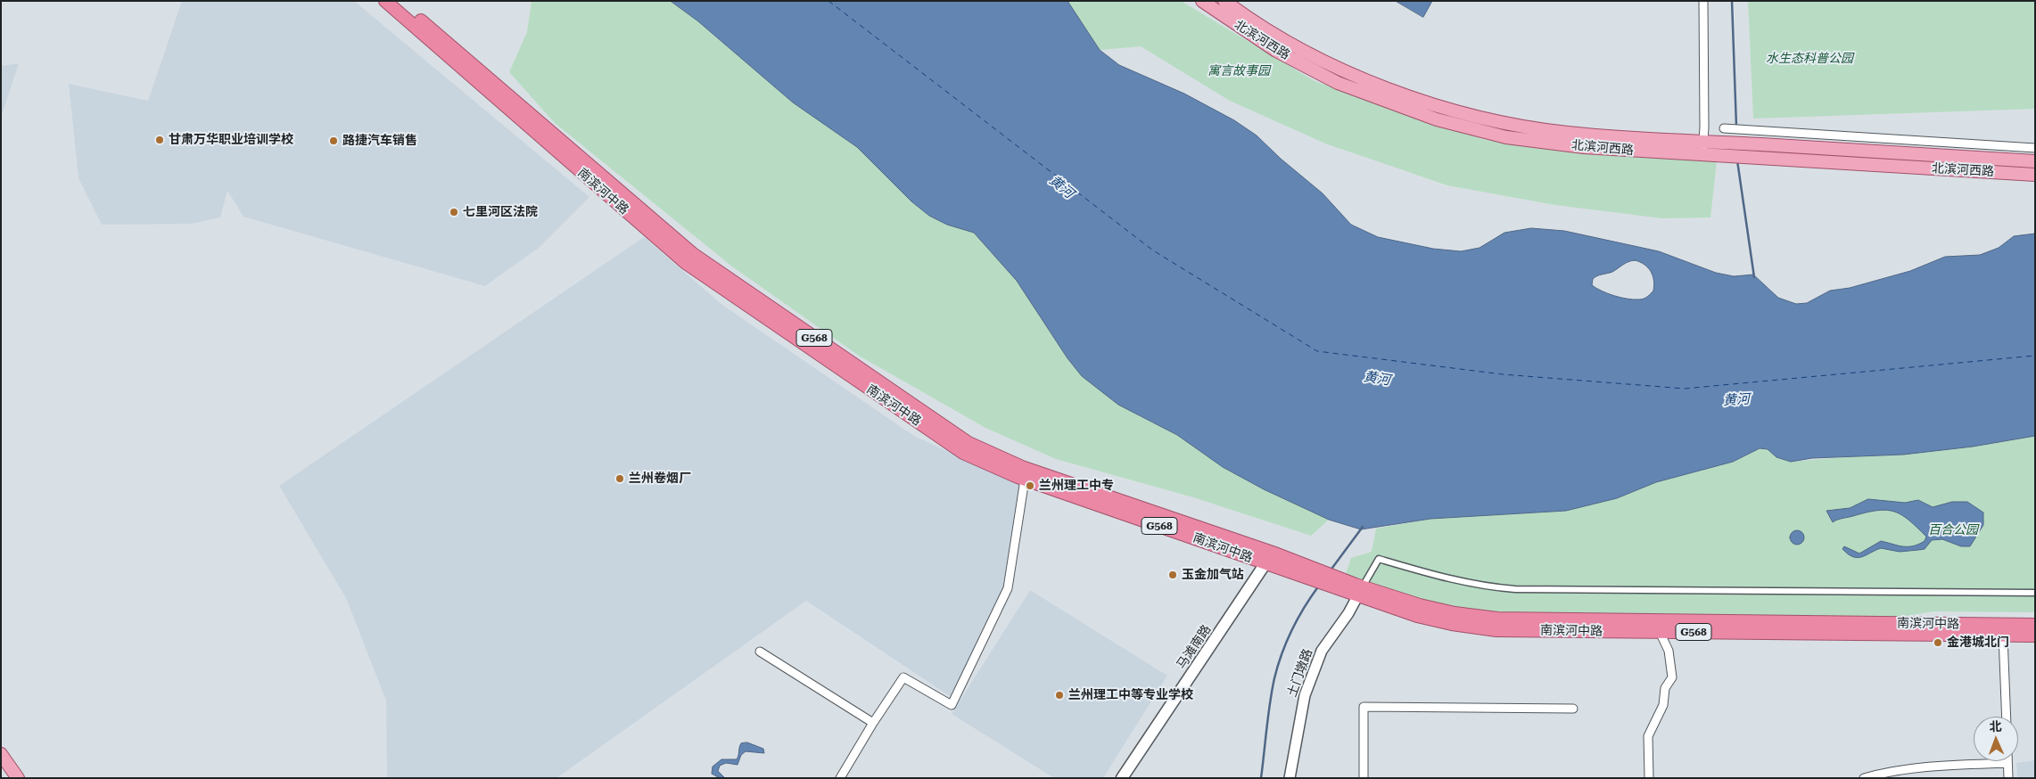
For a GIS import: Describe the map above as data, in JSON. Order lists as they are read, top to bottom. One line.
{"streets":{"highway":["南滨河中路","G568"],"main road":["北滨河西路","马滩南路"],"street":["土门墩路"]},"crossings":[["南滨河中路","马滩南路"],["南滨河中路","土门墩路"]],"water":["黄河"],"parks":["水生态科普公园","寓言故事园","百合公园"],"places":["甘肃万华职业培训学校","路捷汽车销售","七里河区法院","兰州卷烟厂","兰州理工中专","玉金加气站","金港城北门","兰州理工中等专业学校"],"north":"top"}
